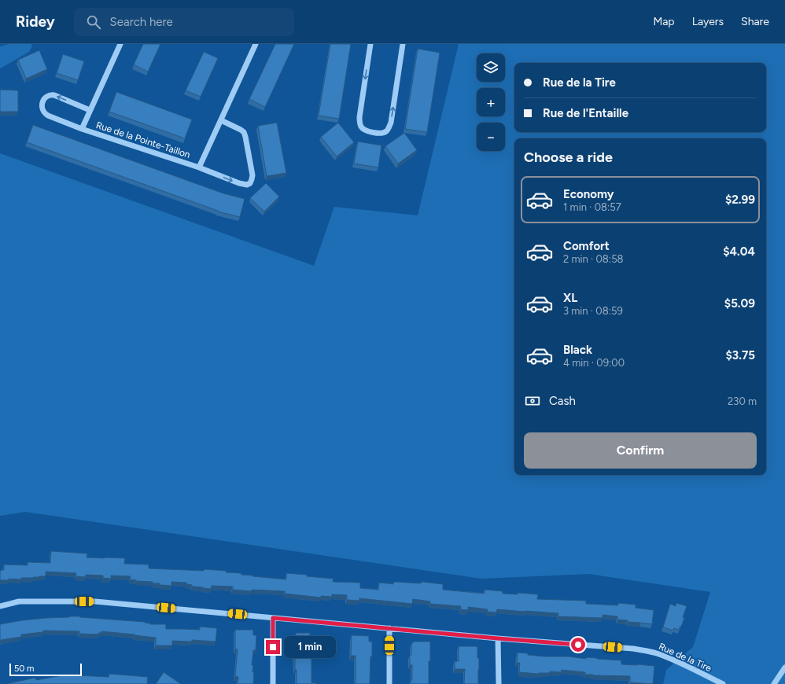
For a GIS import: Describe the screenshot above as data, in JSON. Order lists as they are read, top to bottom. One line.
{"streets":{"street":["Rue de la Pointe-Taillon","Rue de la Tire"]},"scale_bar":"50 m","page":{"header":"Ridey","search":"Search here","nav":["Map","Layers","Share"],"map_buttons":["+","−"],"banner":["Rue de la Tire","Rue de l'Entaille"],"heading":"Choose a ride","list":[{"name":"Economy","note":"1 min · 08:57","value":"$2.99"},{"name":"Comfort","note":"2 min · 08:58","value":"$4.04"},{"name":"XL","note":"3 min · 08:59","value":"$5.09"},{"name":"Black","note":"4 min · 09:00","value":"$3.75"}],"pay":["Cash","230 m"],"buttons":"Confirm","bubble":"1 min","scale":"50 m"}}
